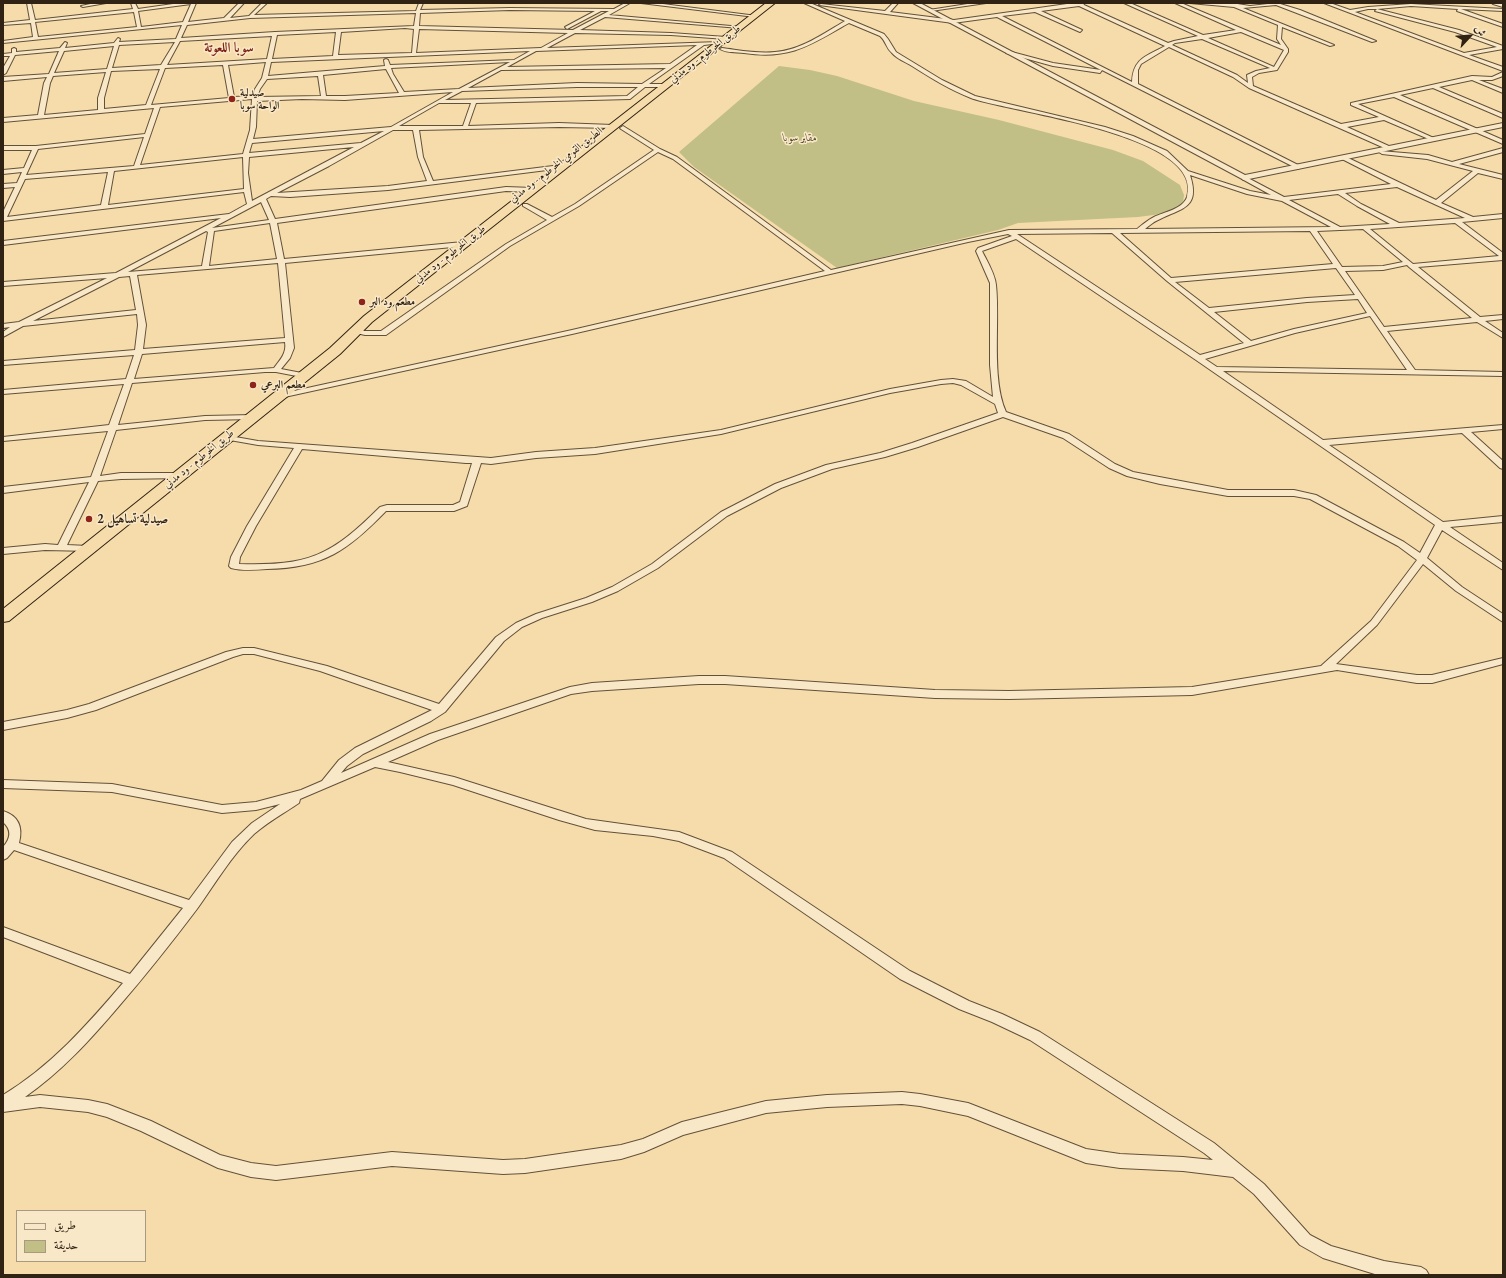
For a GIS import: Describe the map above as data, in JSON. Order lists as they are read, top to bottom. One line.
{"streets":{"highway":["طريق الخرطوم - ود مدني","الطريق القومي الخرطوم - ود مدني"]},"crossings":[["طريق الخرطوم - ود مدني","الطريق القومي الخرطوم - ود مدني"]],"districts":["سوبا اللعوتة"],"parks":["مقابر سوبا"],"places":["صيدلية الواحة سوبا","مطعم ود البر","مطعم البرعي","صيدلية تساهيل 2"],"legend":["طريق","حديقة"],"north":"top right"}
